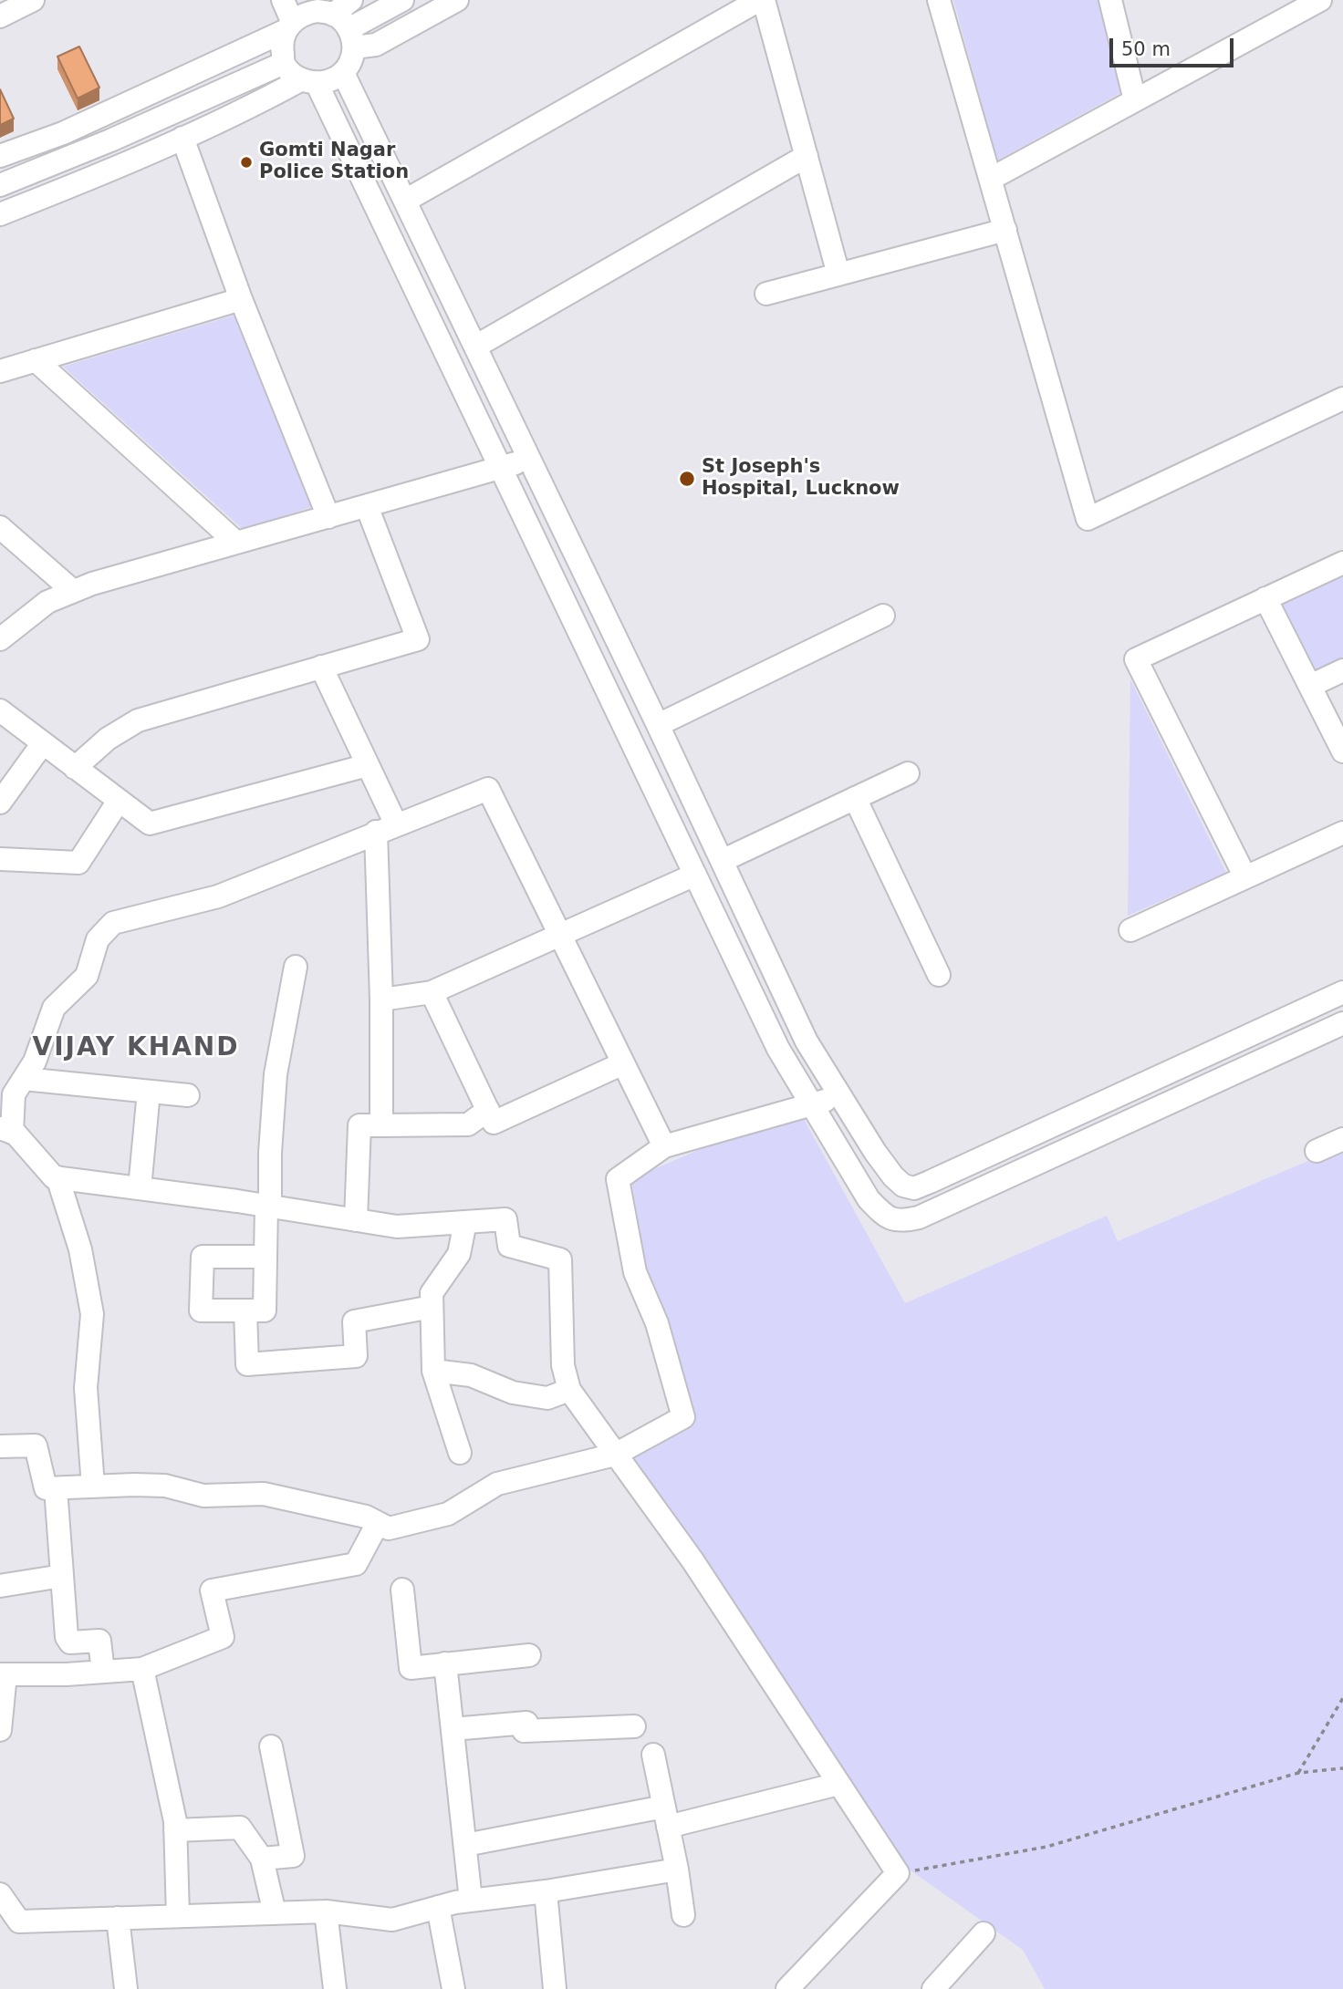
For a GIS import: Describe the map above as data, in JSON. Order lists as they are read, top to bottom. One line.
{"districts":["VIJAY KHAND"],"places":["Gomti Nagar Police Station","St Joseph's Hospital, Lucknow"],"scale_bar":"50 m"}
